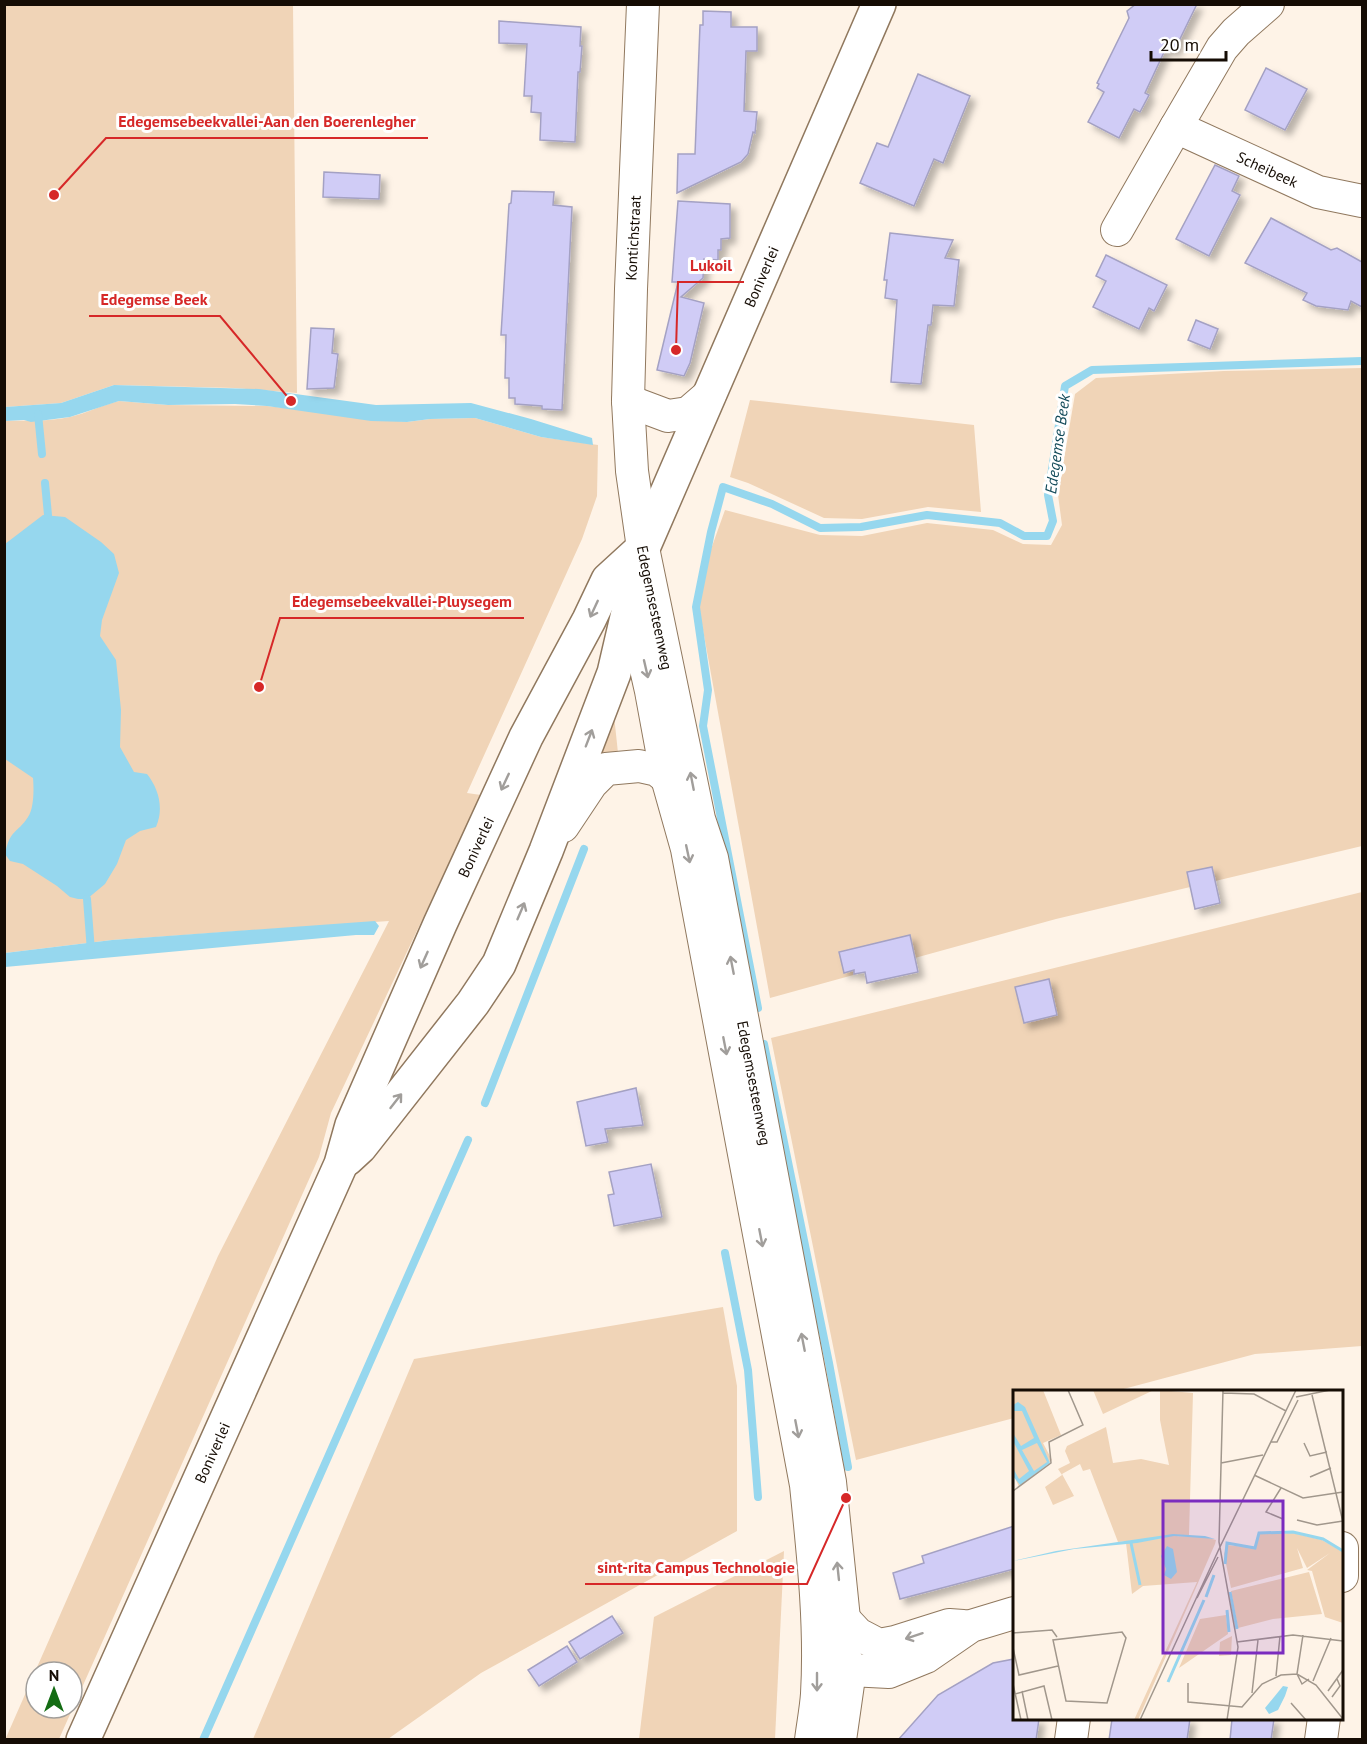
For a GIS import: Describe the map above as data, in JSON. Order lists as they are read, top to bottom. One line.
{"streets":{"main road":["Boniverlei"],"street":["Scheibeek","Kontichstraat","Edegemsesteenweg"]},"crossings":[["Kontichstraat","Boniverlei"],["Kontichstraat","Edegemsesteenweg"],["Boniverlei","Edegemsesteenweg"]],"water":["Edegemse Beek"],"places":["Edegemsebeekvallei-Aan den Boerenlegher","Lukoil","Edegemse Beek","Edegemsebeekvallei-Pluysegem","sint-rita Campus Technologie"],"scale_bar":"20 m","north":"top"}
